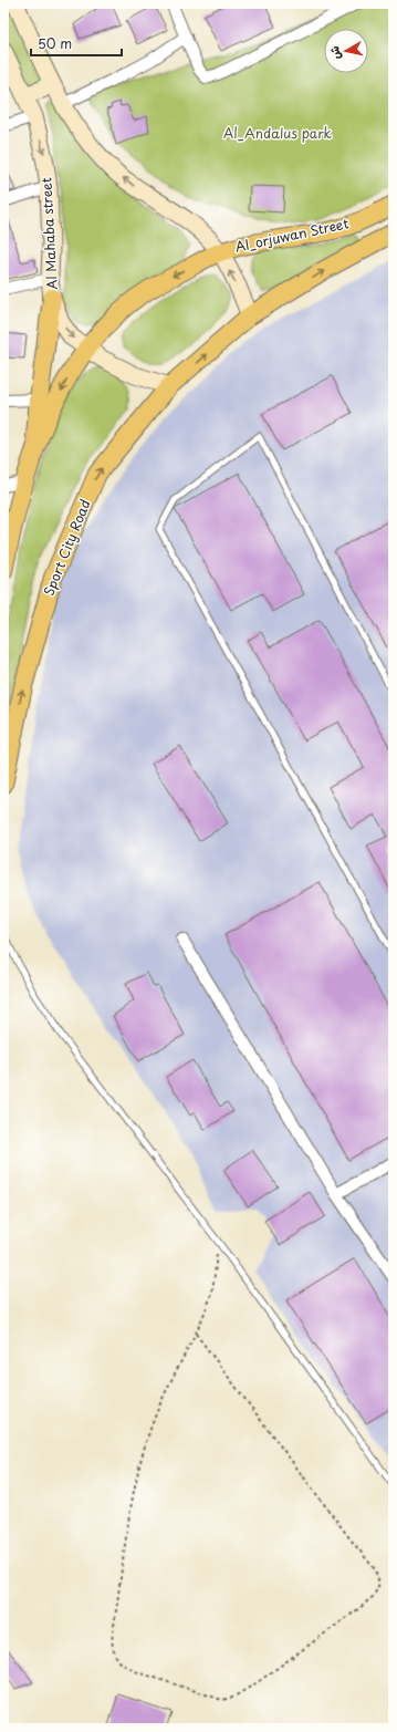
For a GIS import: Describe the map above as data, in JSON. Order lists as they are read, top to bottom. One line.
{"streets":{"main road":["Al Mahaba street","Al_orjuwan Street","Sport City Road"]},"crossings":[["Al Mahaba street","Al_orjuwan Street"],["Al Mahaba street","Sport City Road"]],"parks":["Al_Andalus park"],"scale_bar":"50 m","north":"left"}
